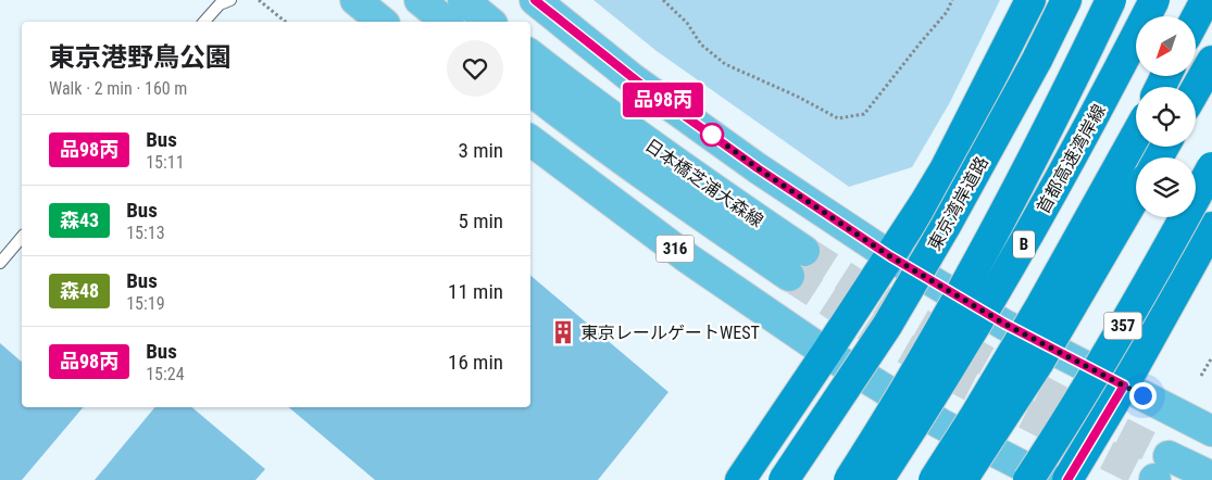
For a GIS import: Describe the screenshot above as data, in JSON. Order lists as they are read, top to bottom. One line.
{"streets":{"highway":["首都高速湾岸線","東京湾岸道路","B","357"],"main road":["日本橋芝浦大森線","316"]},"places":{"building":["東京レールゲートWEST"]},"lines":["bus line 品98丙"],"north":"bottom left","page":{"on_map":"品98丙","heading":["東京港野鳥公園","Walk · 2 min · 160 m"],"list":[{"mark":"品98丙","name":"Bus","note":"15:11","value":"3 min"},{"mark":"森43","name":"Bus","note":"15:13","value":"5 min"},{"mark":"森48","name":"Bus","note":"15:19","value":"11 min"},{"mark":"品98丙","name":"Bus","note":"15:24","value":"16 min"}]}}
